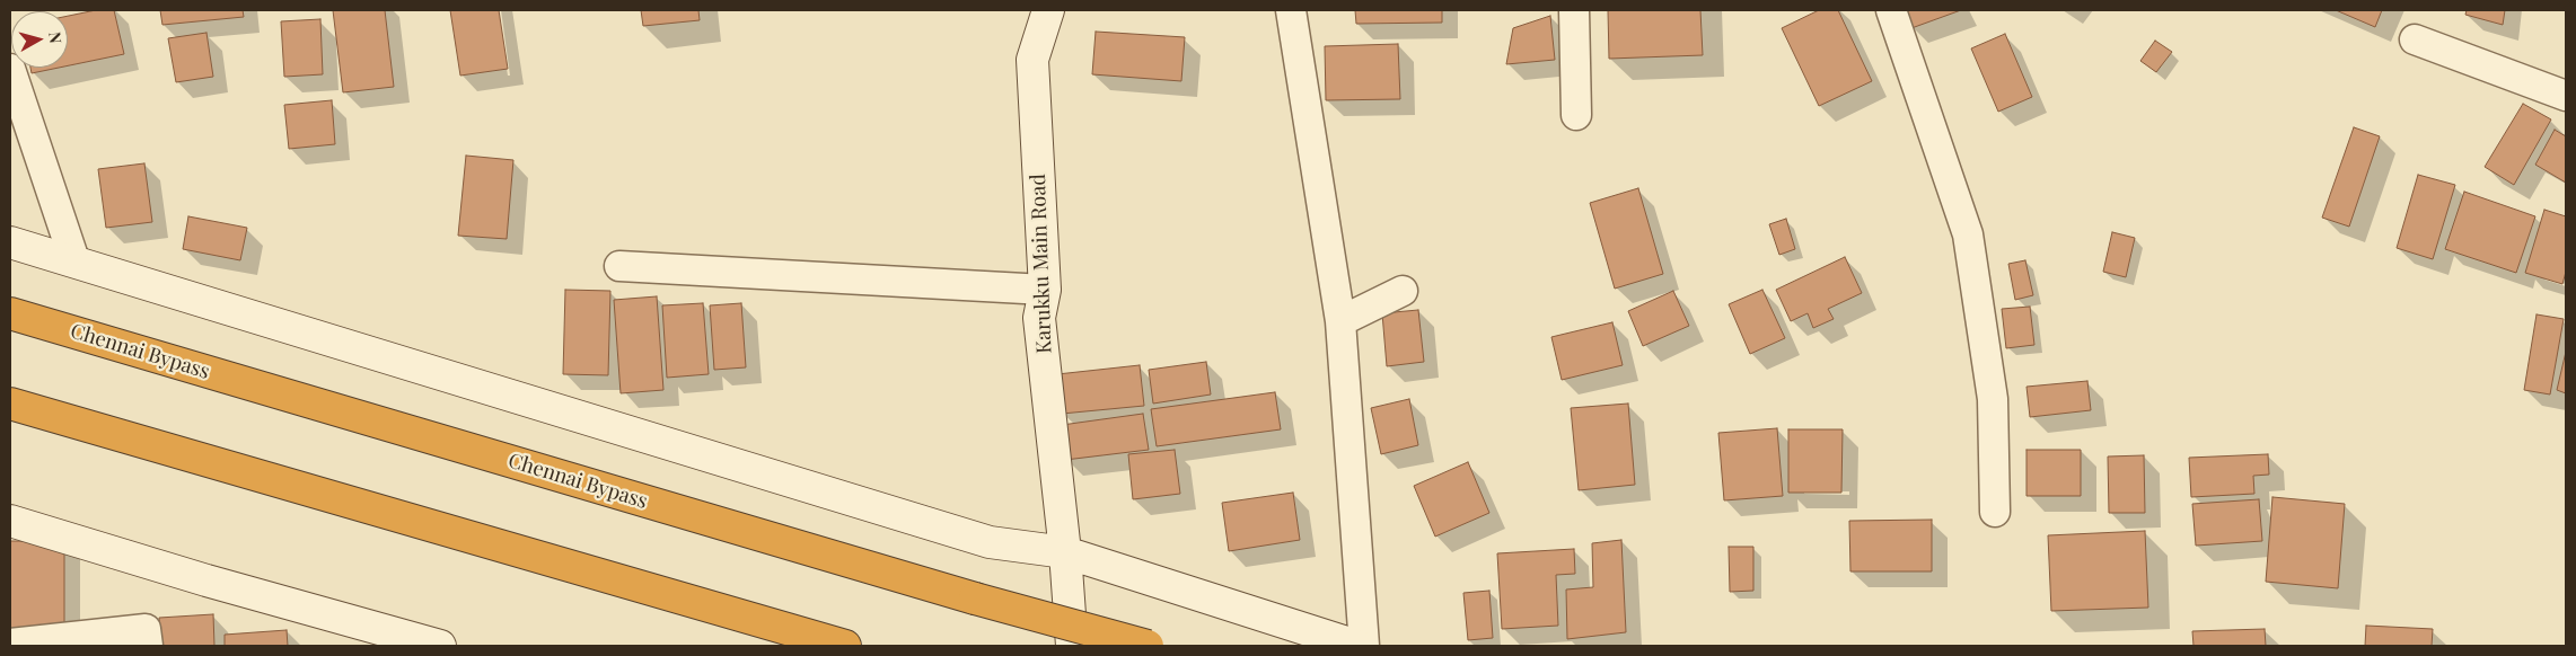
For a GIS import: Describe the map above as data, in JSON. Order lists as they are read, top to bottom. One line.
{"streets":{"highway":["Chennai Bypass"],"street":["Karukku Main Road"]},"north":"right"}
